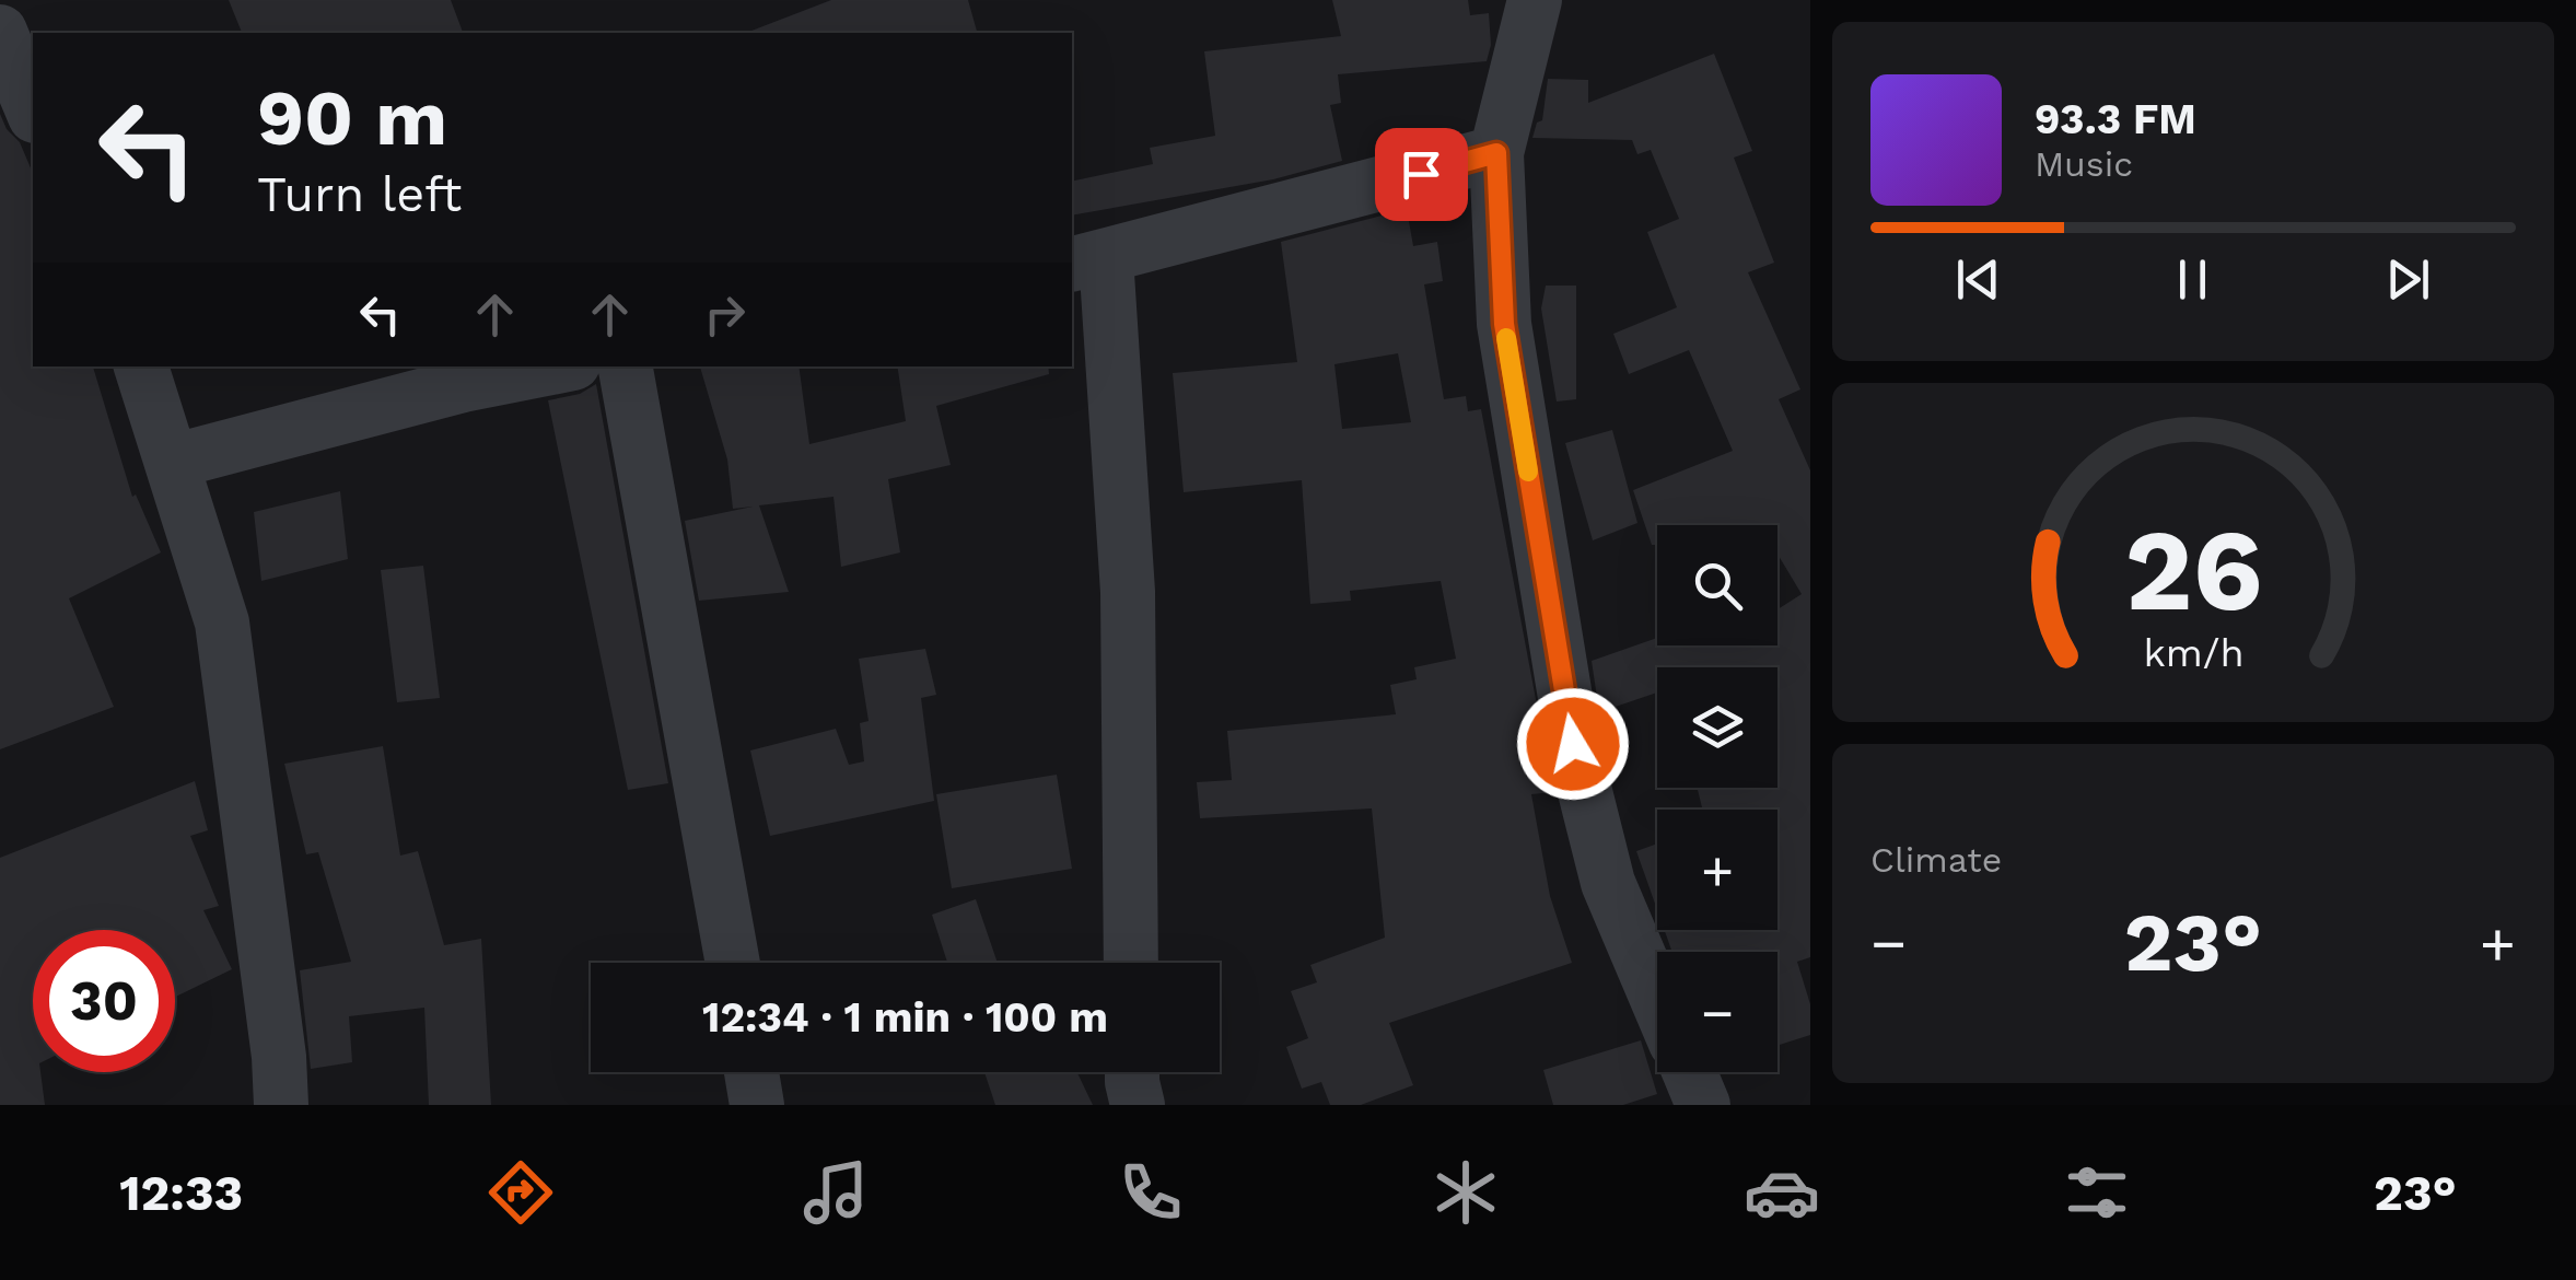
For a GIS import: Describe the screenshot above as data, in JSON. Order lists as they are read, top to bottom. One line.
{"page":{"turn":["90 m","Turn left"],"song":["93.3 FM","Music"],"map_buttons":["+","−"],"tile":"Climate","heat":["−","23°","+"],"limit":"30","trip":"12:34 · 1 min · 100 m","tabs":["12:33","23°"],"gauge":["26","km/h"]}}
